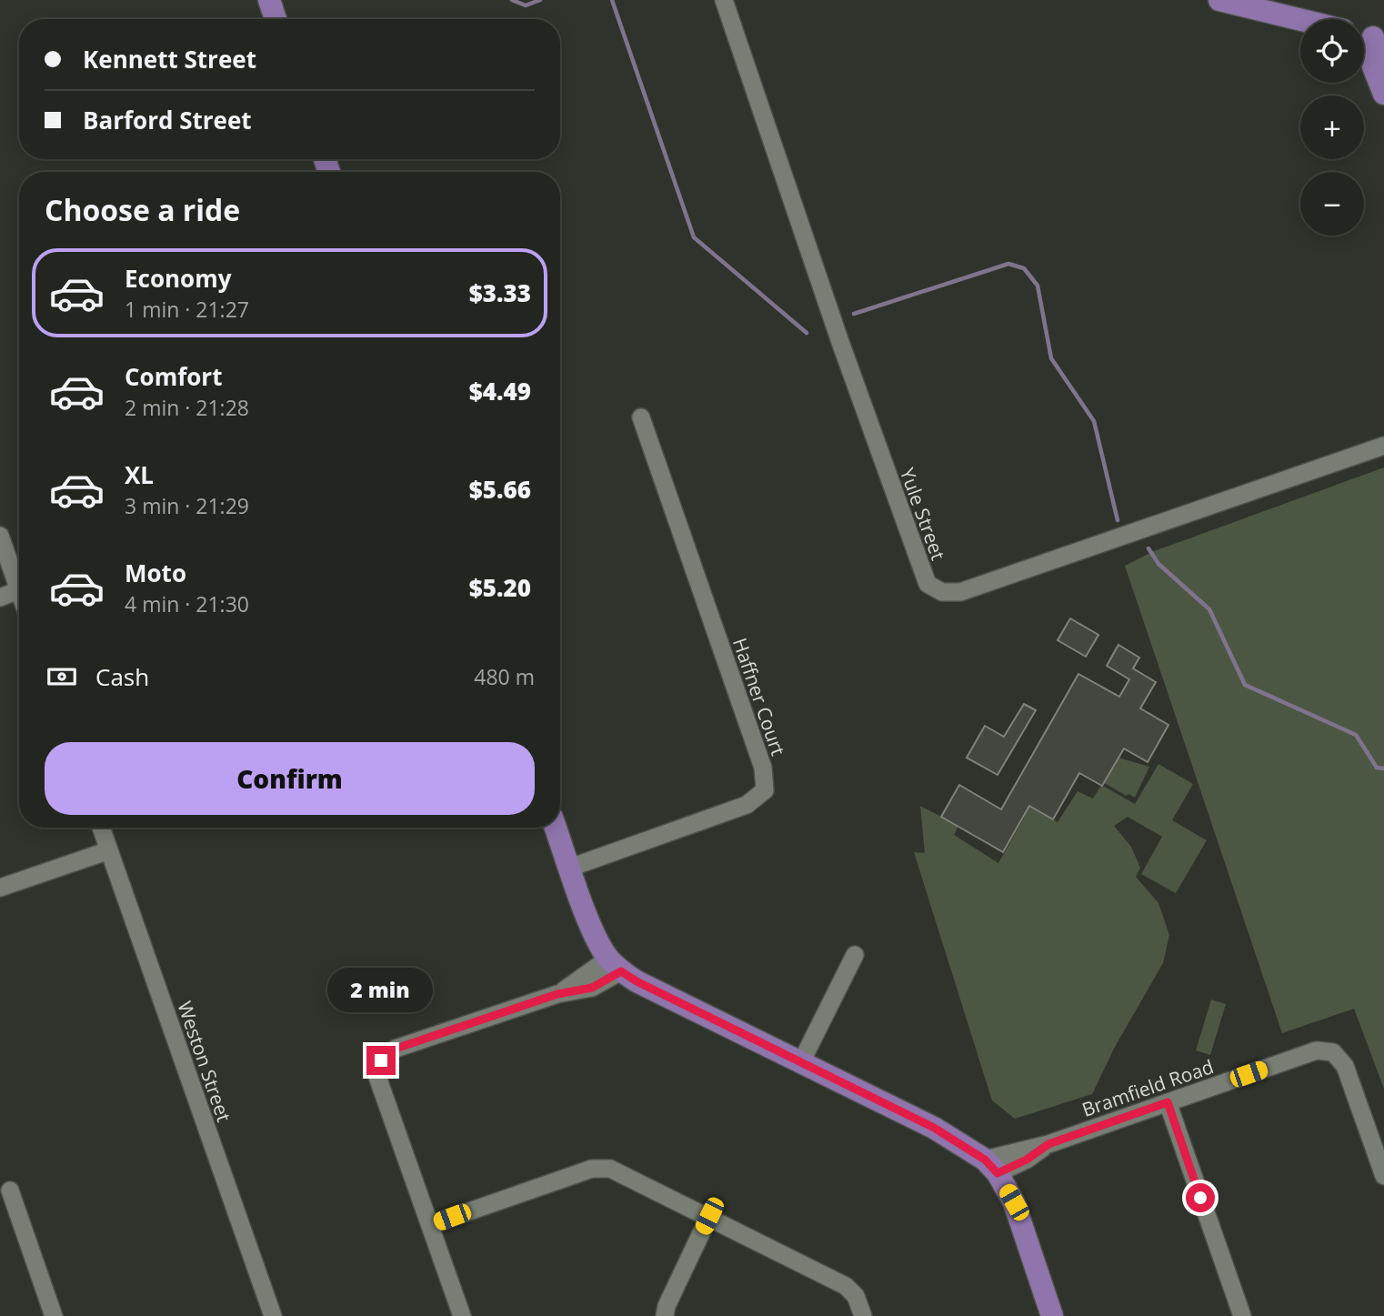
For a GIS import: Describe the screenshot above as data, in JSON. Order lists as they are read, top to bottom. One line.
{"streets":{"street":["Yule Street","Haffner Court","Weston Street","Bramfield Road"]},"page":{"map_buttons":["+","−"],"banner":["Kennett Street","Barford Street"],"heading":"Choose a ride","list":[{"name":"Economy","note":"1 min · 21:27","value":"$3.33"},{"name":"Comfort","note":"2 min · 21:28","value":"$4.49"},{"name":"XL","note":"3 min · 21:29","value":"$5.66"},{"name":"Moto","note":"4 min · 21:30","value":"$5.20"}],"pay":["Cash","480 m"],"buttons":"Confirm","bubble":"2 min"}}
